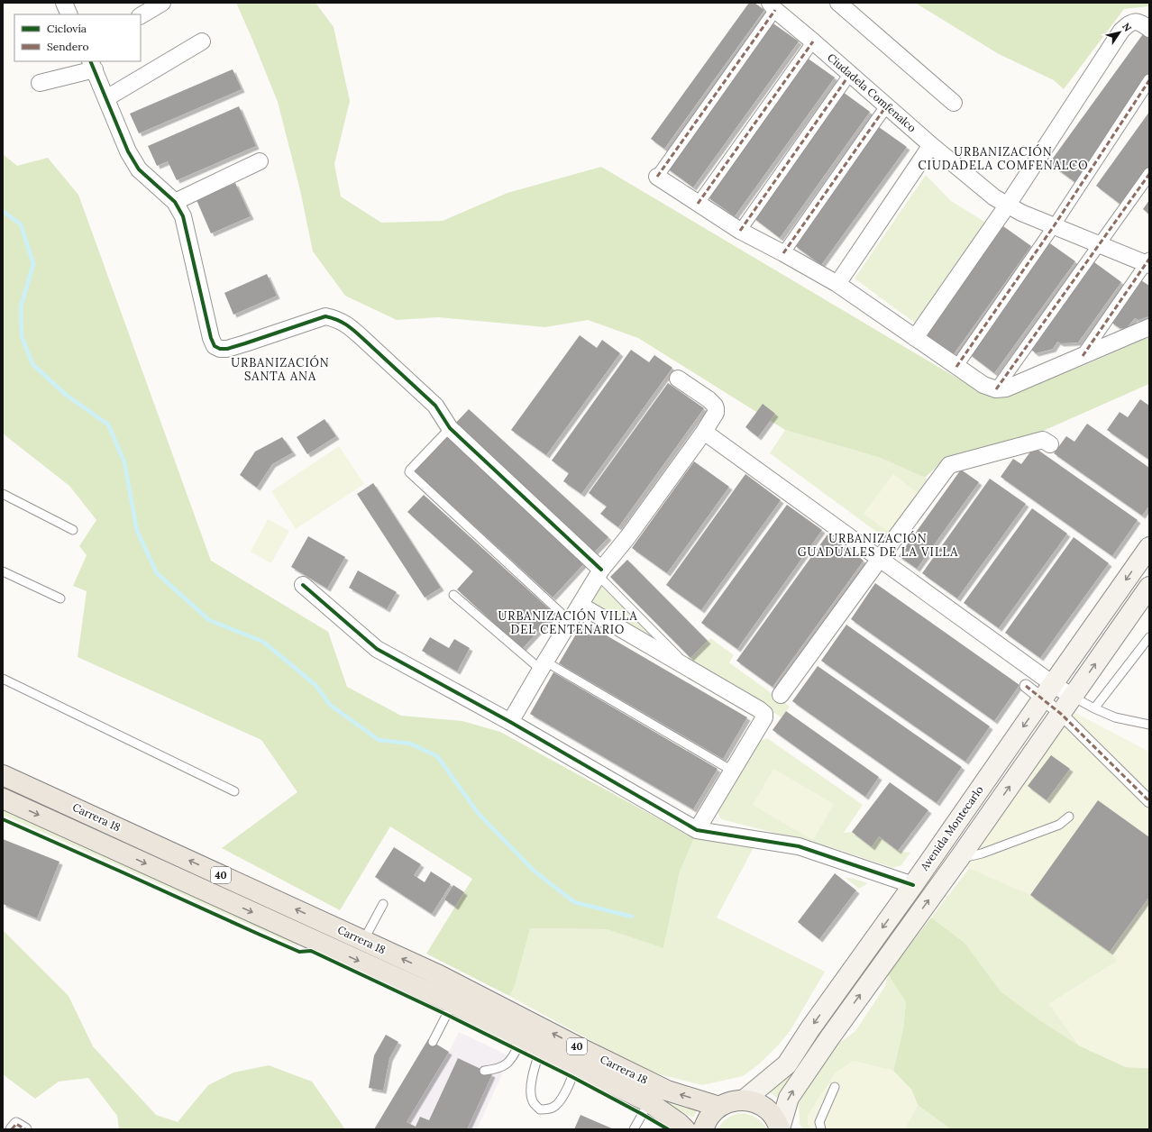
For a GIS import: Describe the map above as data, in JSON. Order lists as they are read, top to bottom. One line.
{"streets":{"main road":["Carrera 18","Avenida Montecarlo","40"],"street":["Ciudadela Comfenalco"]},"districts":["URBANIZACIÓN CIUDADELA COMFENALCO","URBANIZACIÓN SANTA ANA","URBANIZACIÓN GUADUALES DE LA VILLA","URBANIZACIÓN VILLA DEL CENTENARIO"],"legend":["Ciclovía","Sendero"],"north":"top right"}
